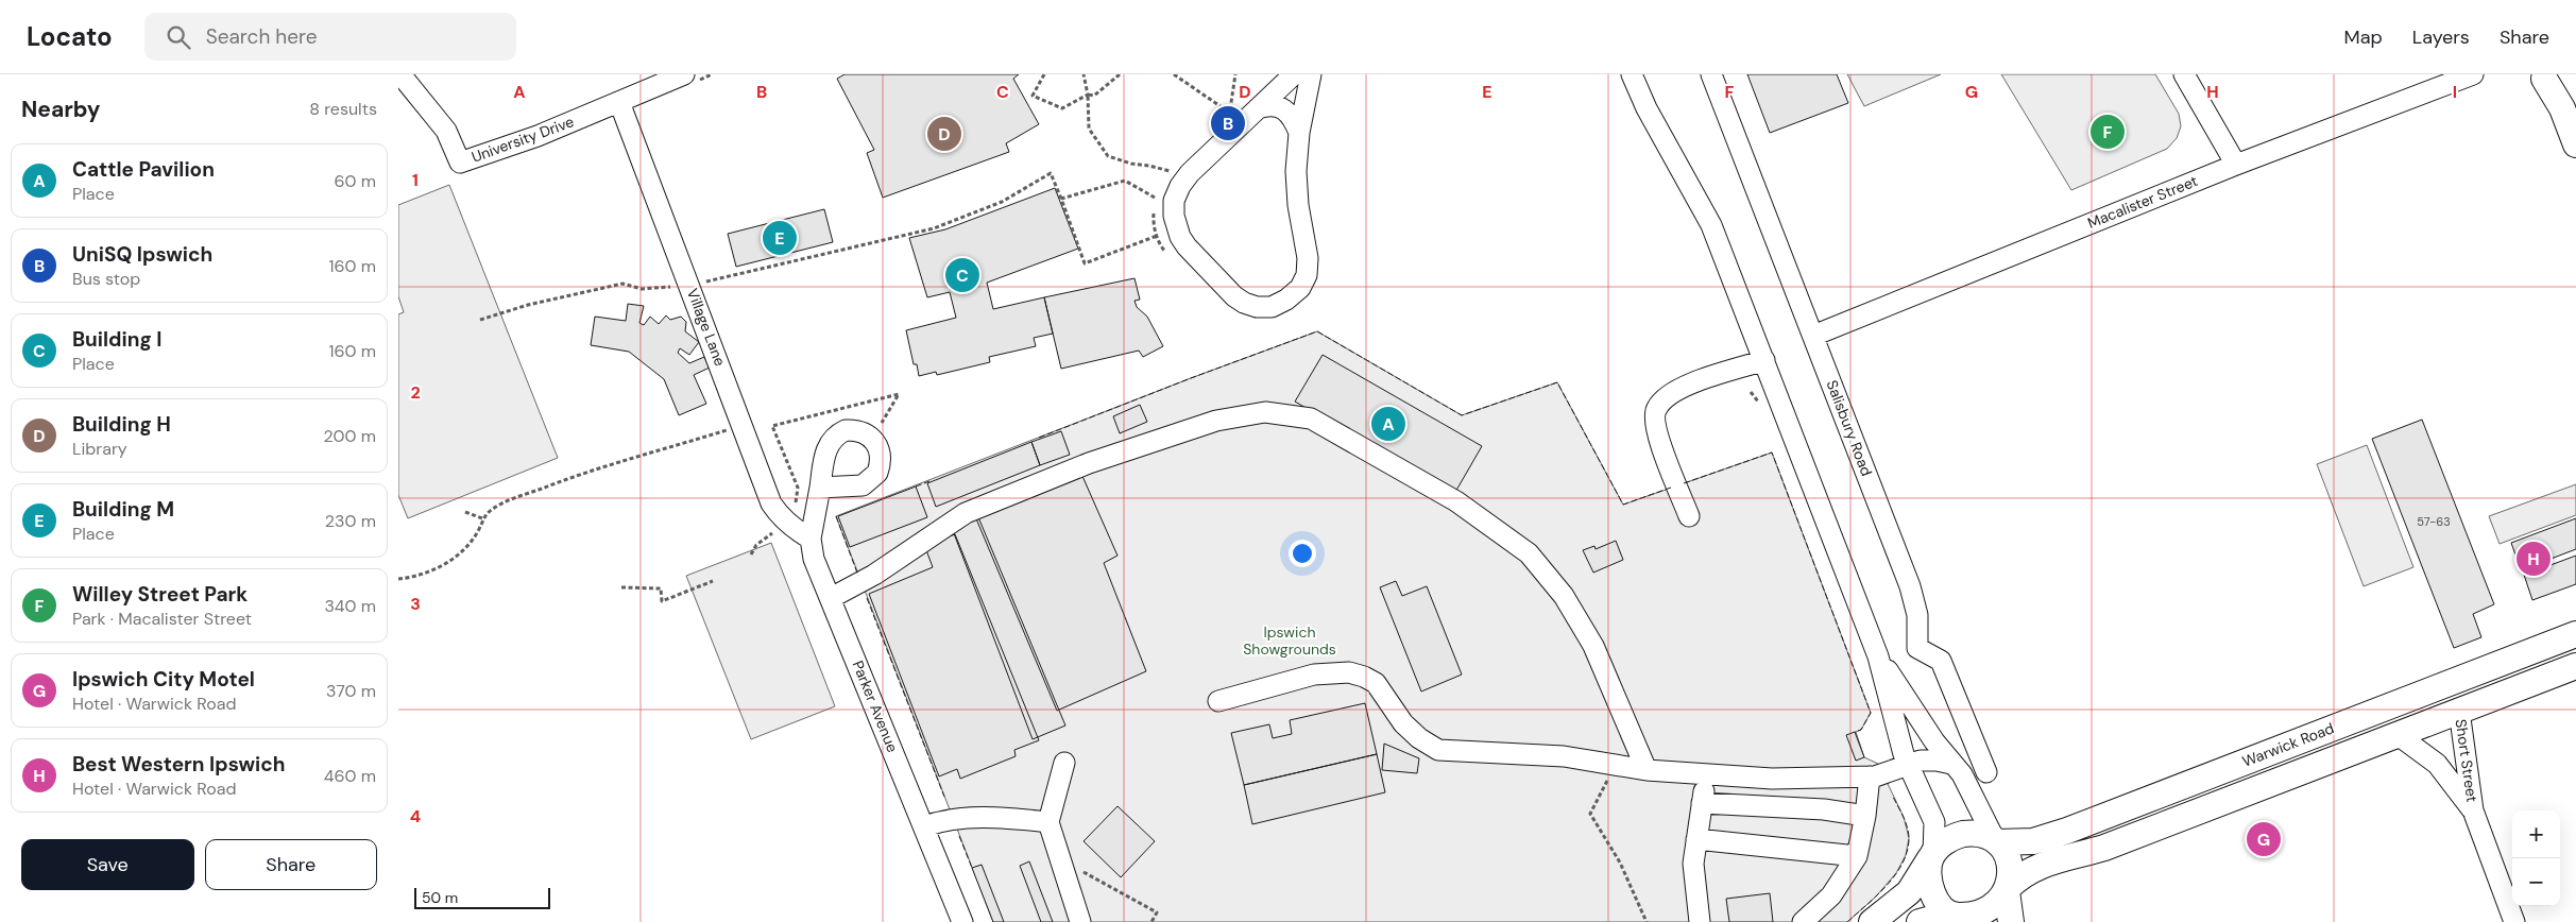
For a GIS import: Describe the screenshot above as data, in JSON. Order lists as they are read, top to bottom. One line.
{"streets":{"main road":["Warwick Road"],"street":["University Drive","Macalister Street","Village Lane","Salisbury Road","Parker Avenue","Short Street"]},"crossings":[["University Drive","Village Lane"],["Macalister Street","Salisbury Road"],["Village Lane","Parker Avenue"],["Warwick Road","Short Street"]],"parks":["Ipswich Showgrounds"],"house_numbers":["57-63"],"scale_bar":"50 m","page":{"header":"Locato","search":"Search here","nav":["Map","Layers","Share"],"heading":["Nearby","8 results"],"pins":["B","F","D","E","C","A","H","G"],"list":[{"mark":"A","name":"Cattle Pavilion","note":"Place","value":"60 m"},{"mark":"B","name":"UniSQ Ipswich","note":"Bus stop","value":"160 m"},{"mark":"C","name":"Building I","note":"Place","value":"160 m"},{"mark":"D","name":"Building H","note":"Library","value":"200 m"},{"mark":"E","name":"Building M","note":"Place","value":"230 m"},{"mark":"F","name":"Willey Street Park","note":"Park · Macalister Street","value":"340 m"},{"mark":"G","name":"Ipswich City Motel","note":"Hotel · Warwick Road","value":"370 m"},{"mark":"H","name":"Best Western Ipswich","note":"Hotel · Warwick Road","value":"460 m"}],"map_buttons":["+","−"],"buttons":["Save","Share"],"scale":"50 m"},"grid":{"columns":["A","B","C","D","E","F","G","H","I"],"rows":["1","2","3","4"]}}
